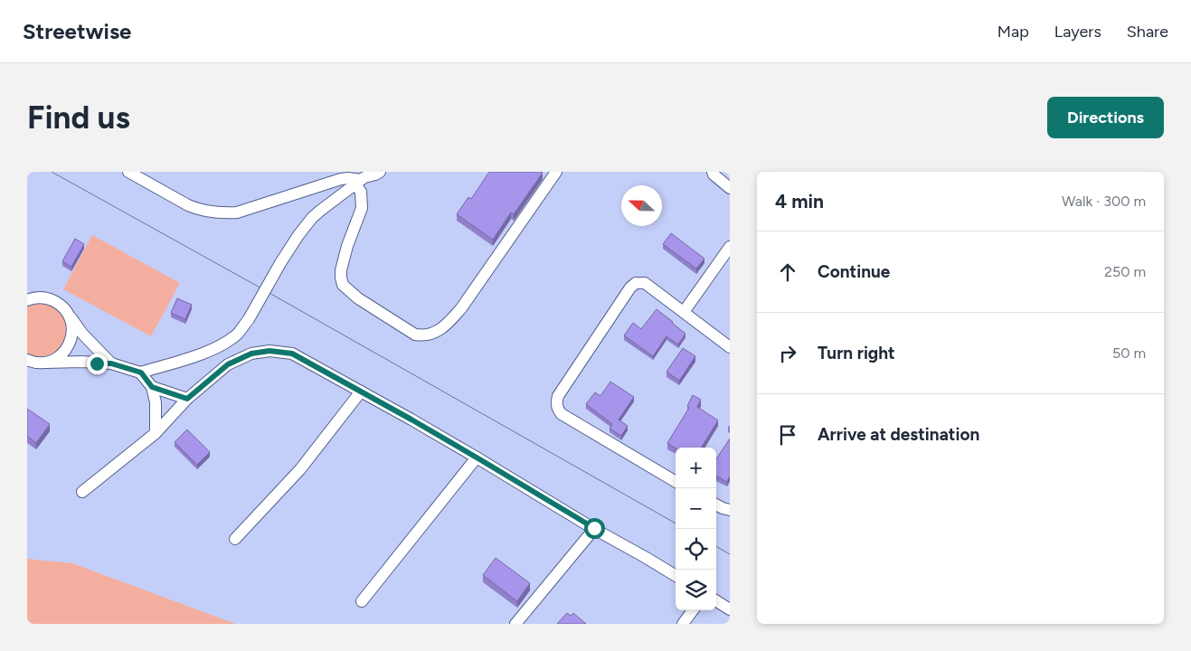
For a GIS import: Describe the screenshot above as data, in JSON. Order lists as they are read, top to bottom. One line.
{"north":"left","page":{"header":"Streetwise","nav":["Map","Layers","Share"],"buttons":"Directions","title":"Find us","heading":["4 min","Walk · 300 m"],"list":[["Continue","250 m"],["Turn right","50 m"],"Arrive at destination"],"map_buttons":["+","−"]}}
